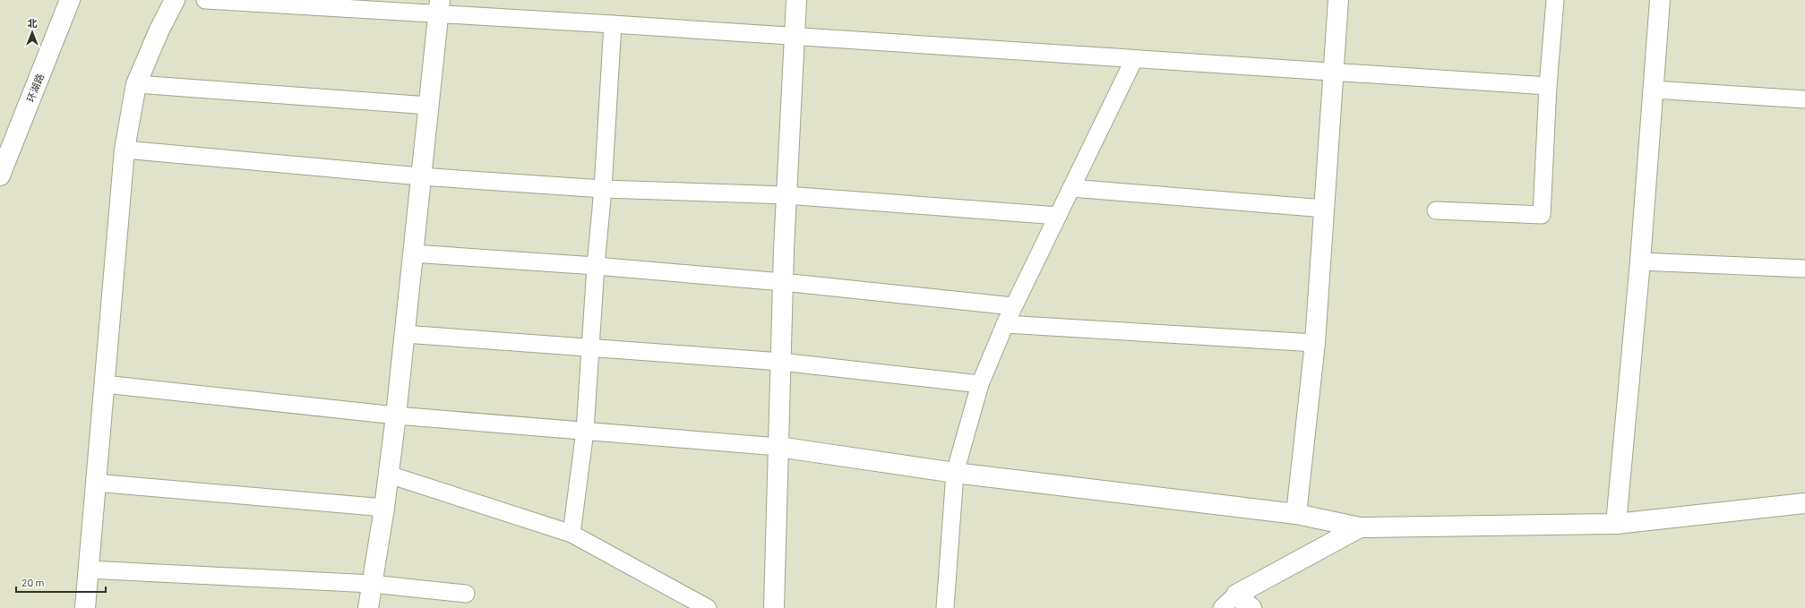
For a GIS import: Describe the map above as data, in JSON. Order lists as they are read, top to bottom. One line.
{"streets":{"street":["环湖路"]},"scale_bar":"20 m","north":"top"}
